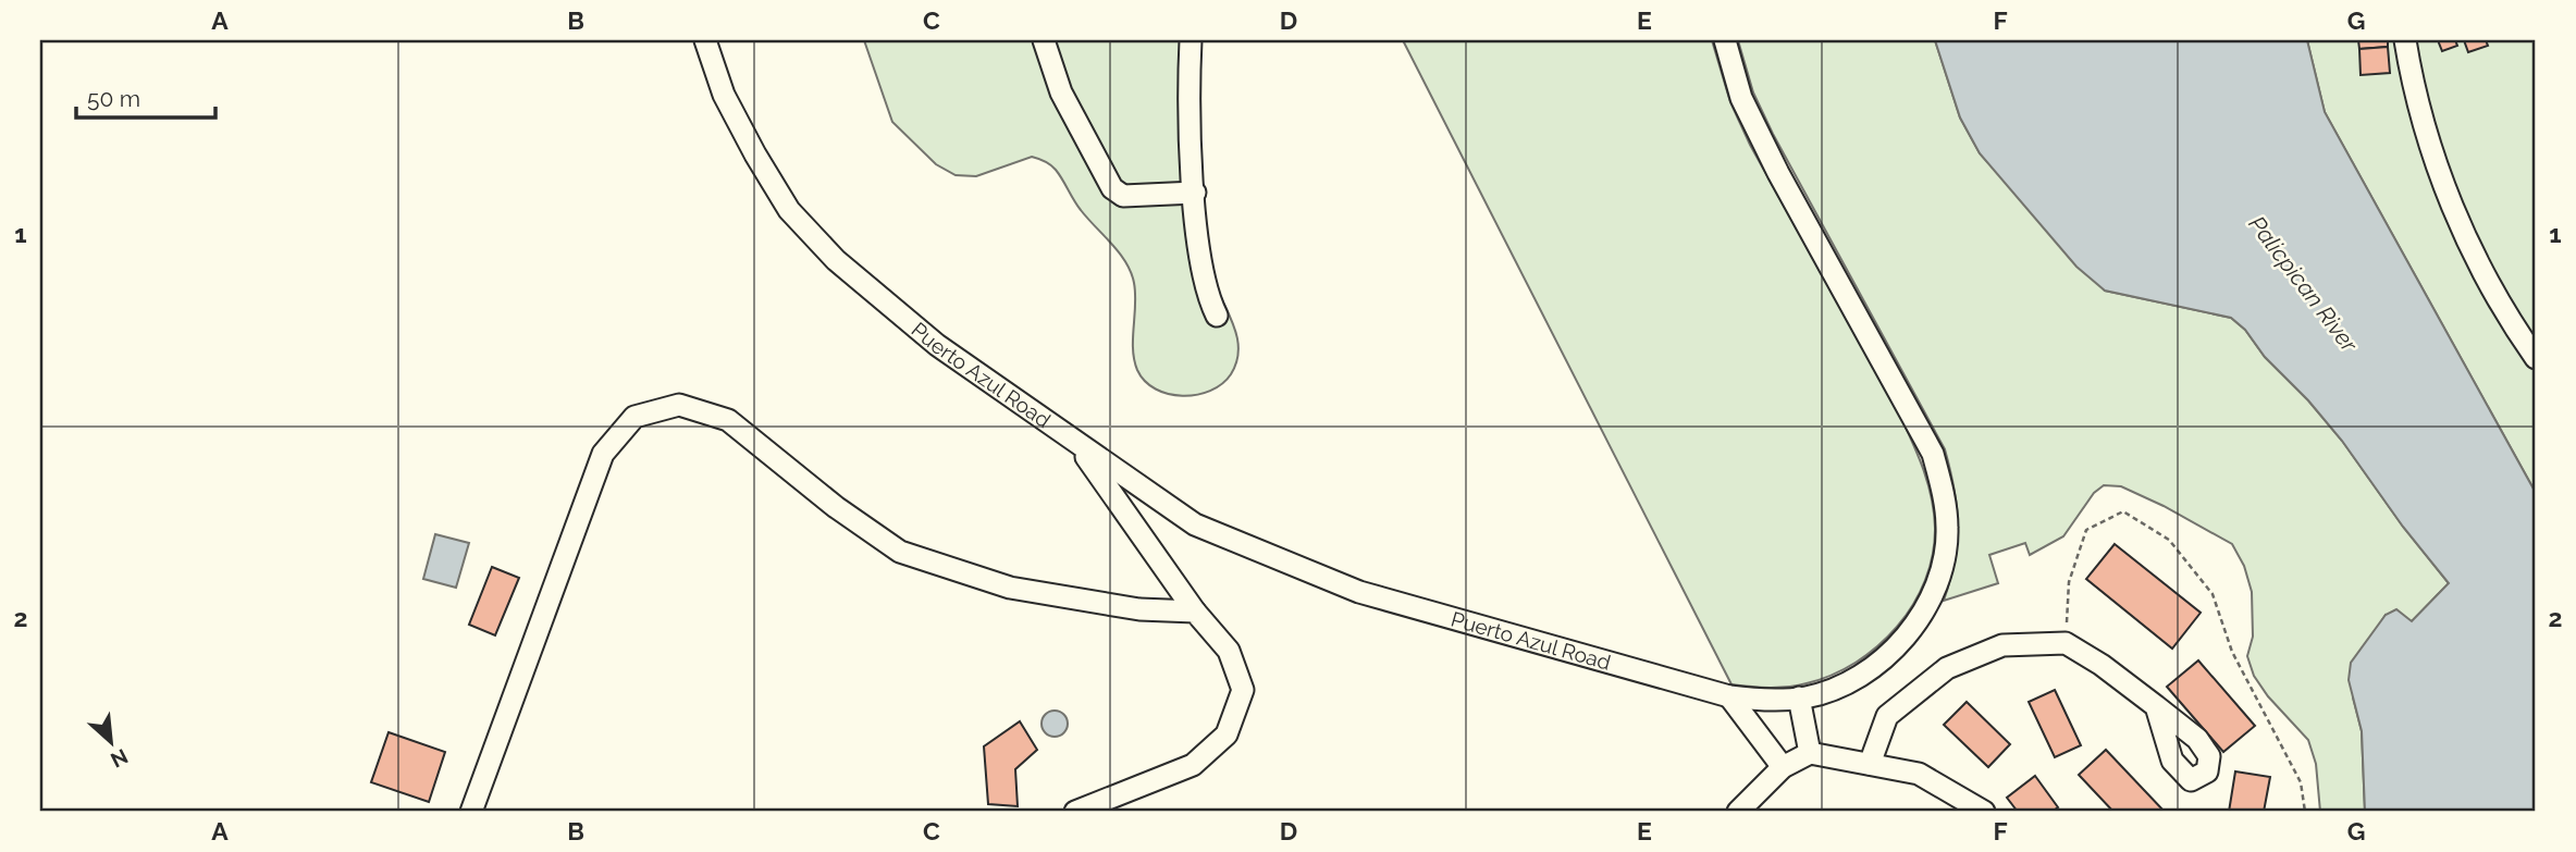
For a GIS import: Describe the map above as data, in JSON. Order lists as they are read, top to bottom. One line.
{"streets":{"street":["Puerto Azul Road"]},"water":["Palicpican River"],"scale_bar":"50 m","north":"bottom right","grid":{"columns":["A","B","C","D","E","F","G"],"rows":["1","2"]}}
